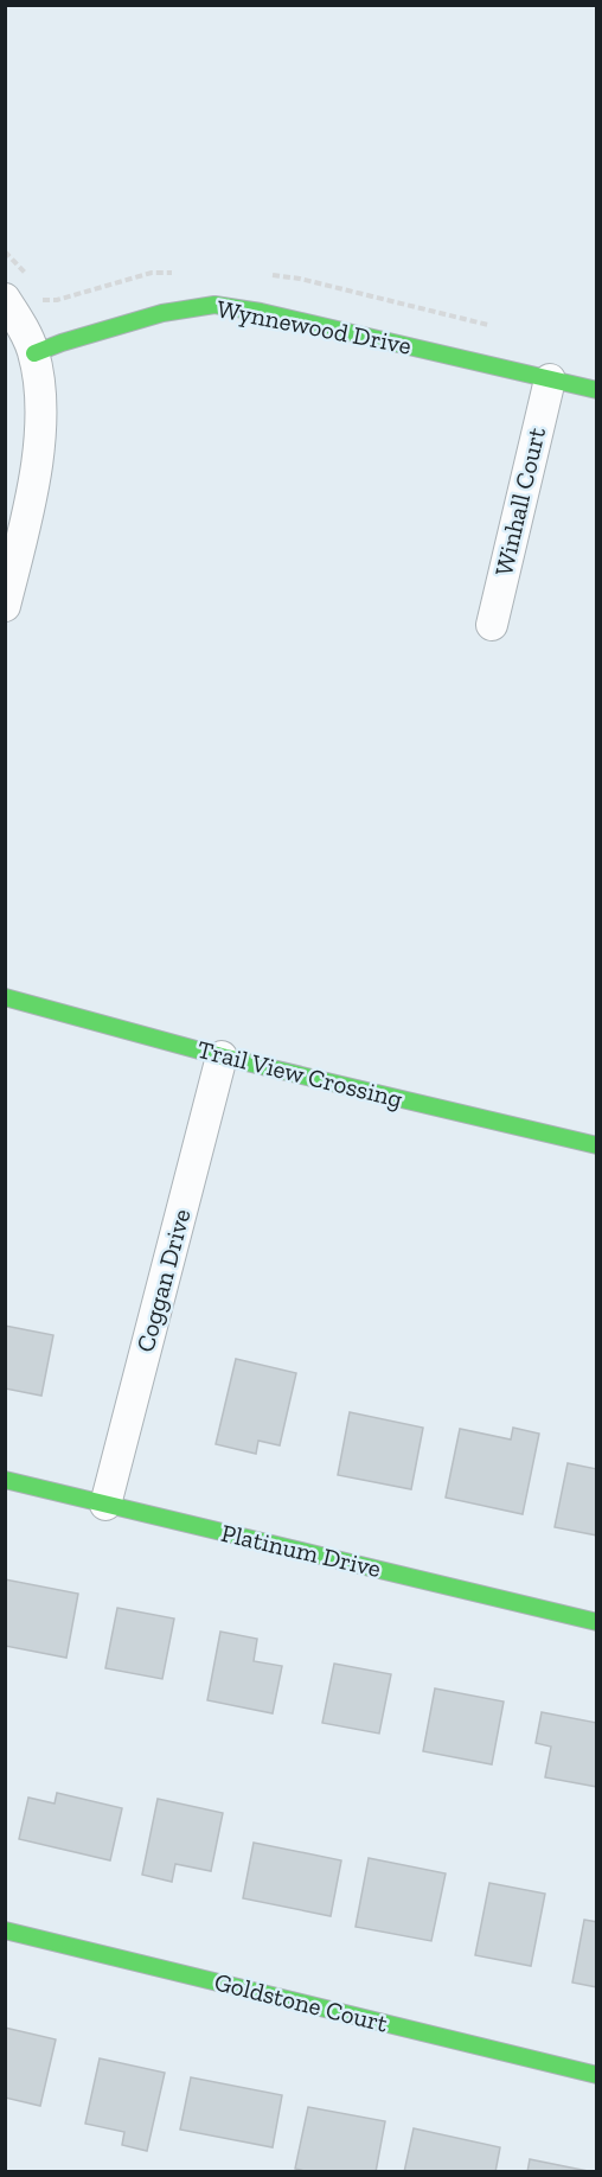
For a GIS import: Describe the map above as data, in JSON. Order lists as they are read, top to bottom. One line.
{"streets":{"street":["Wynnewood Drive","Winhall Court","Trail View Crossing","Coggan Drive","Platinum Drive","Goldstone Court"]},"crossings":[["Wynnewood Drive","Winhall Court"],["Trail View Crossing","Coggan Drive"],["Coggan Drive","Platinum Drive"]]}
